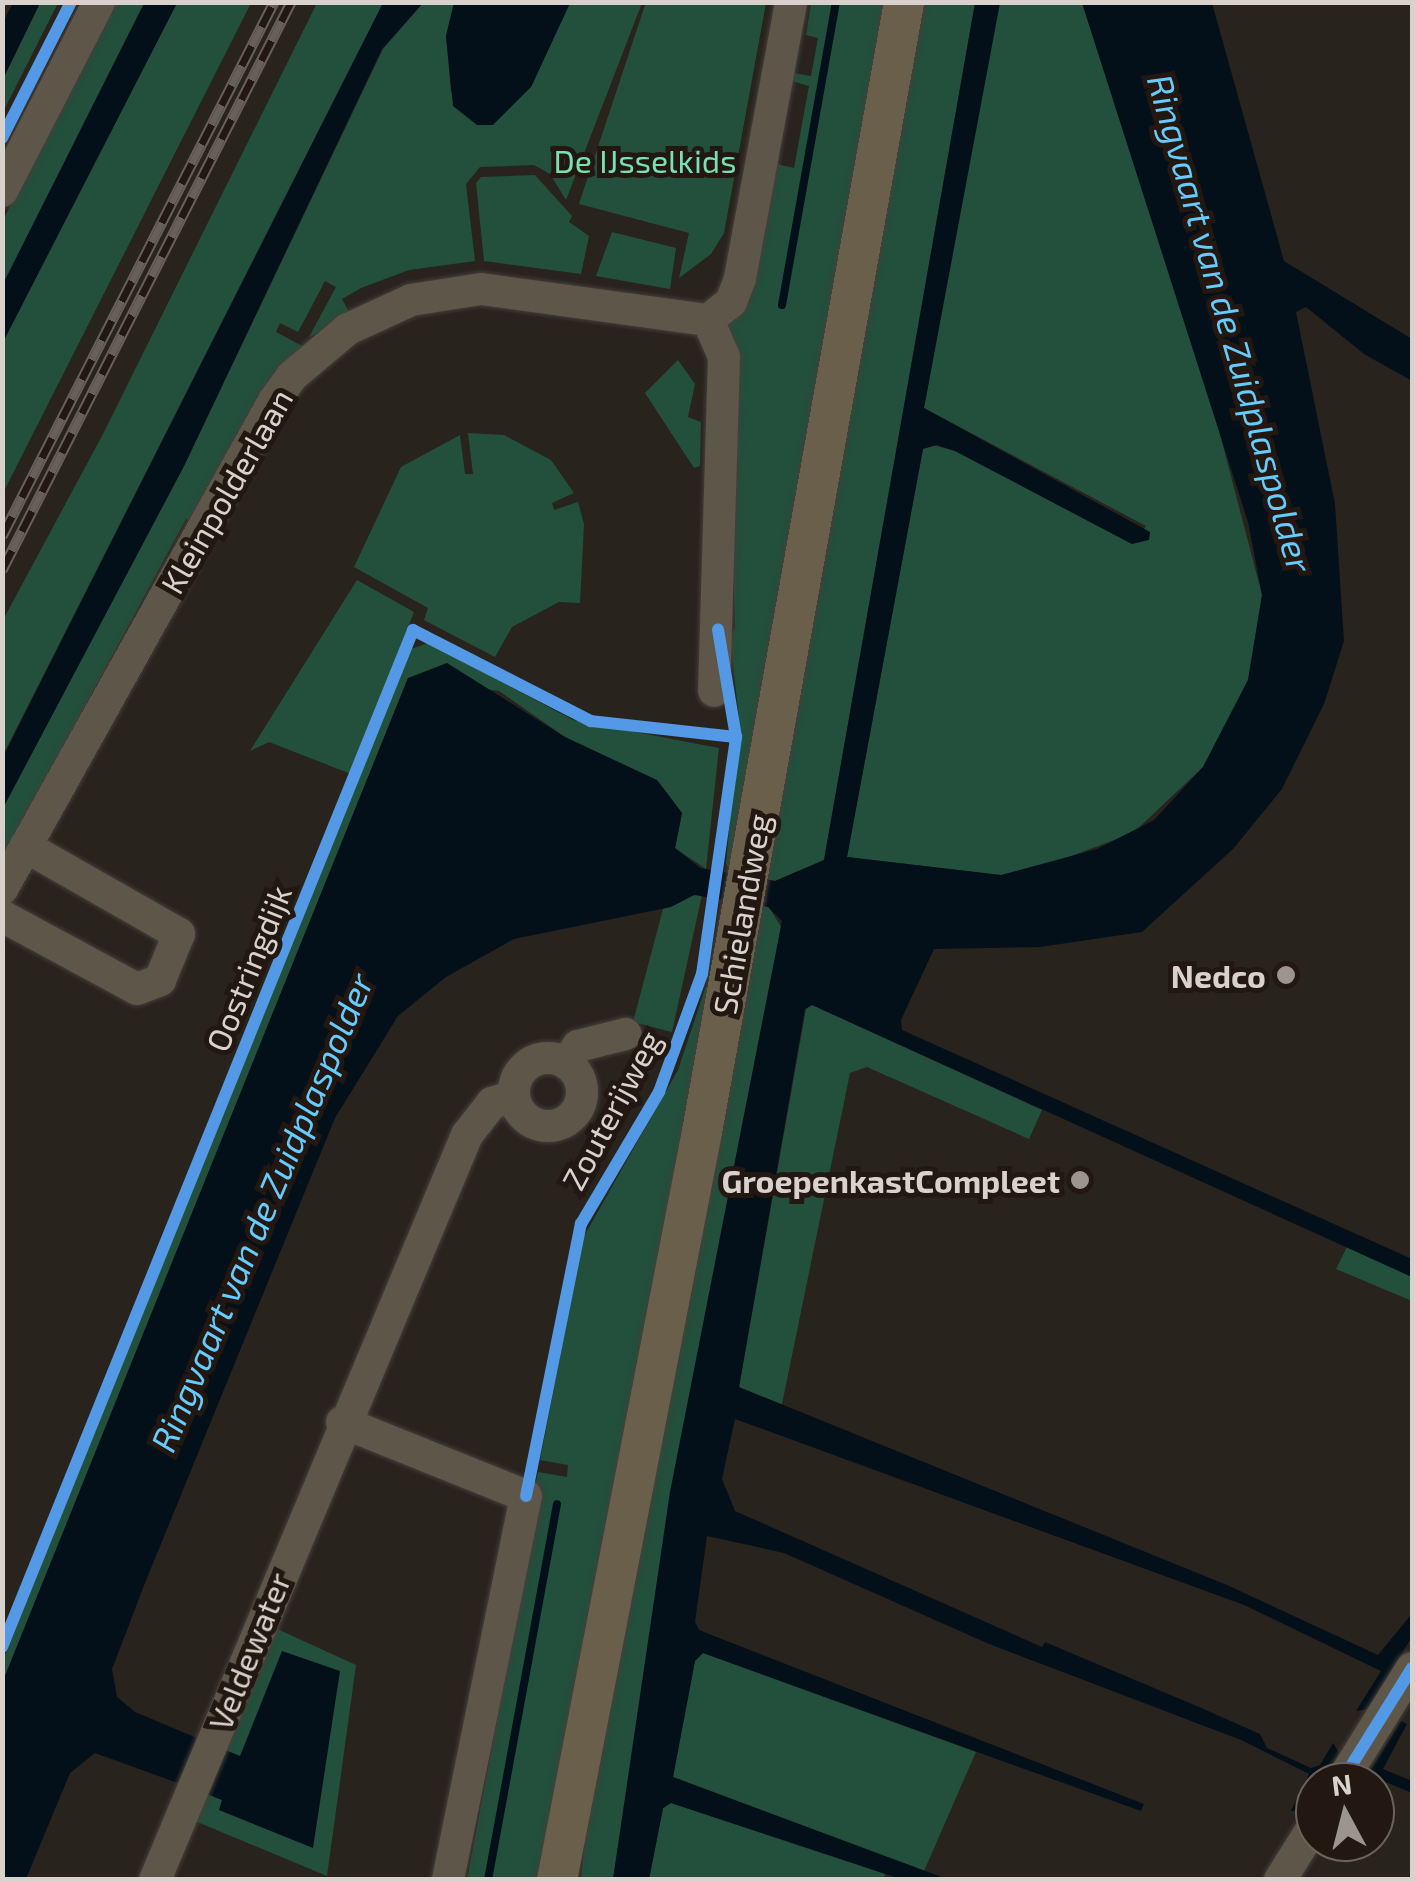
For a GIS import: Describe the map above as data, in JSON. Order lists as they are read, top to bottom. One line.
{"streets":{"main road":["Schielandweg"],"street":["Kleinpolderlaan","Veldewater"],"cycle path":["Oostringdijk","Zouterijweg"]},"water":["Ringvaart van de Zuidplaspolder"],"parks":["De IJsselkids"],"places":["Nedco","GroepenkastCompleet"],"north":"top"}
